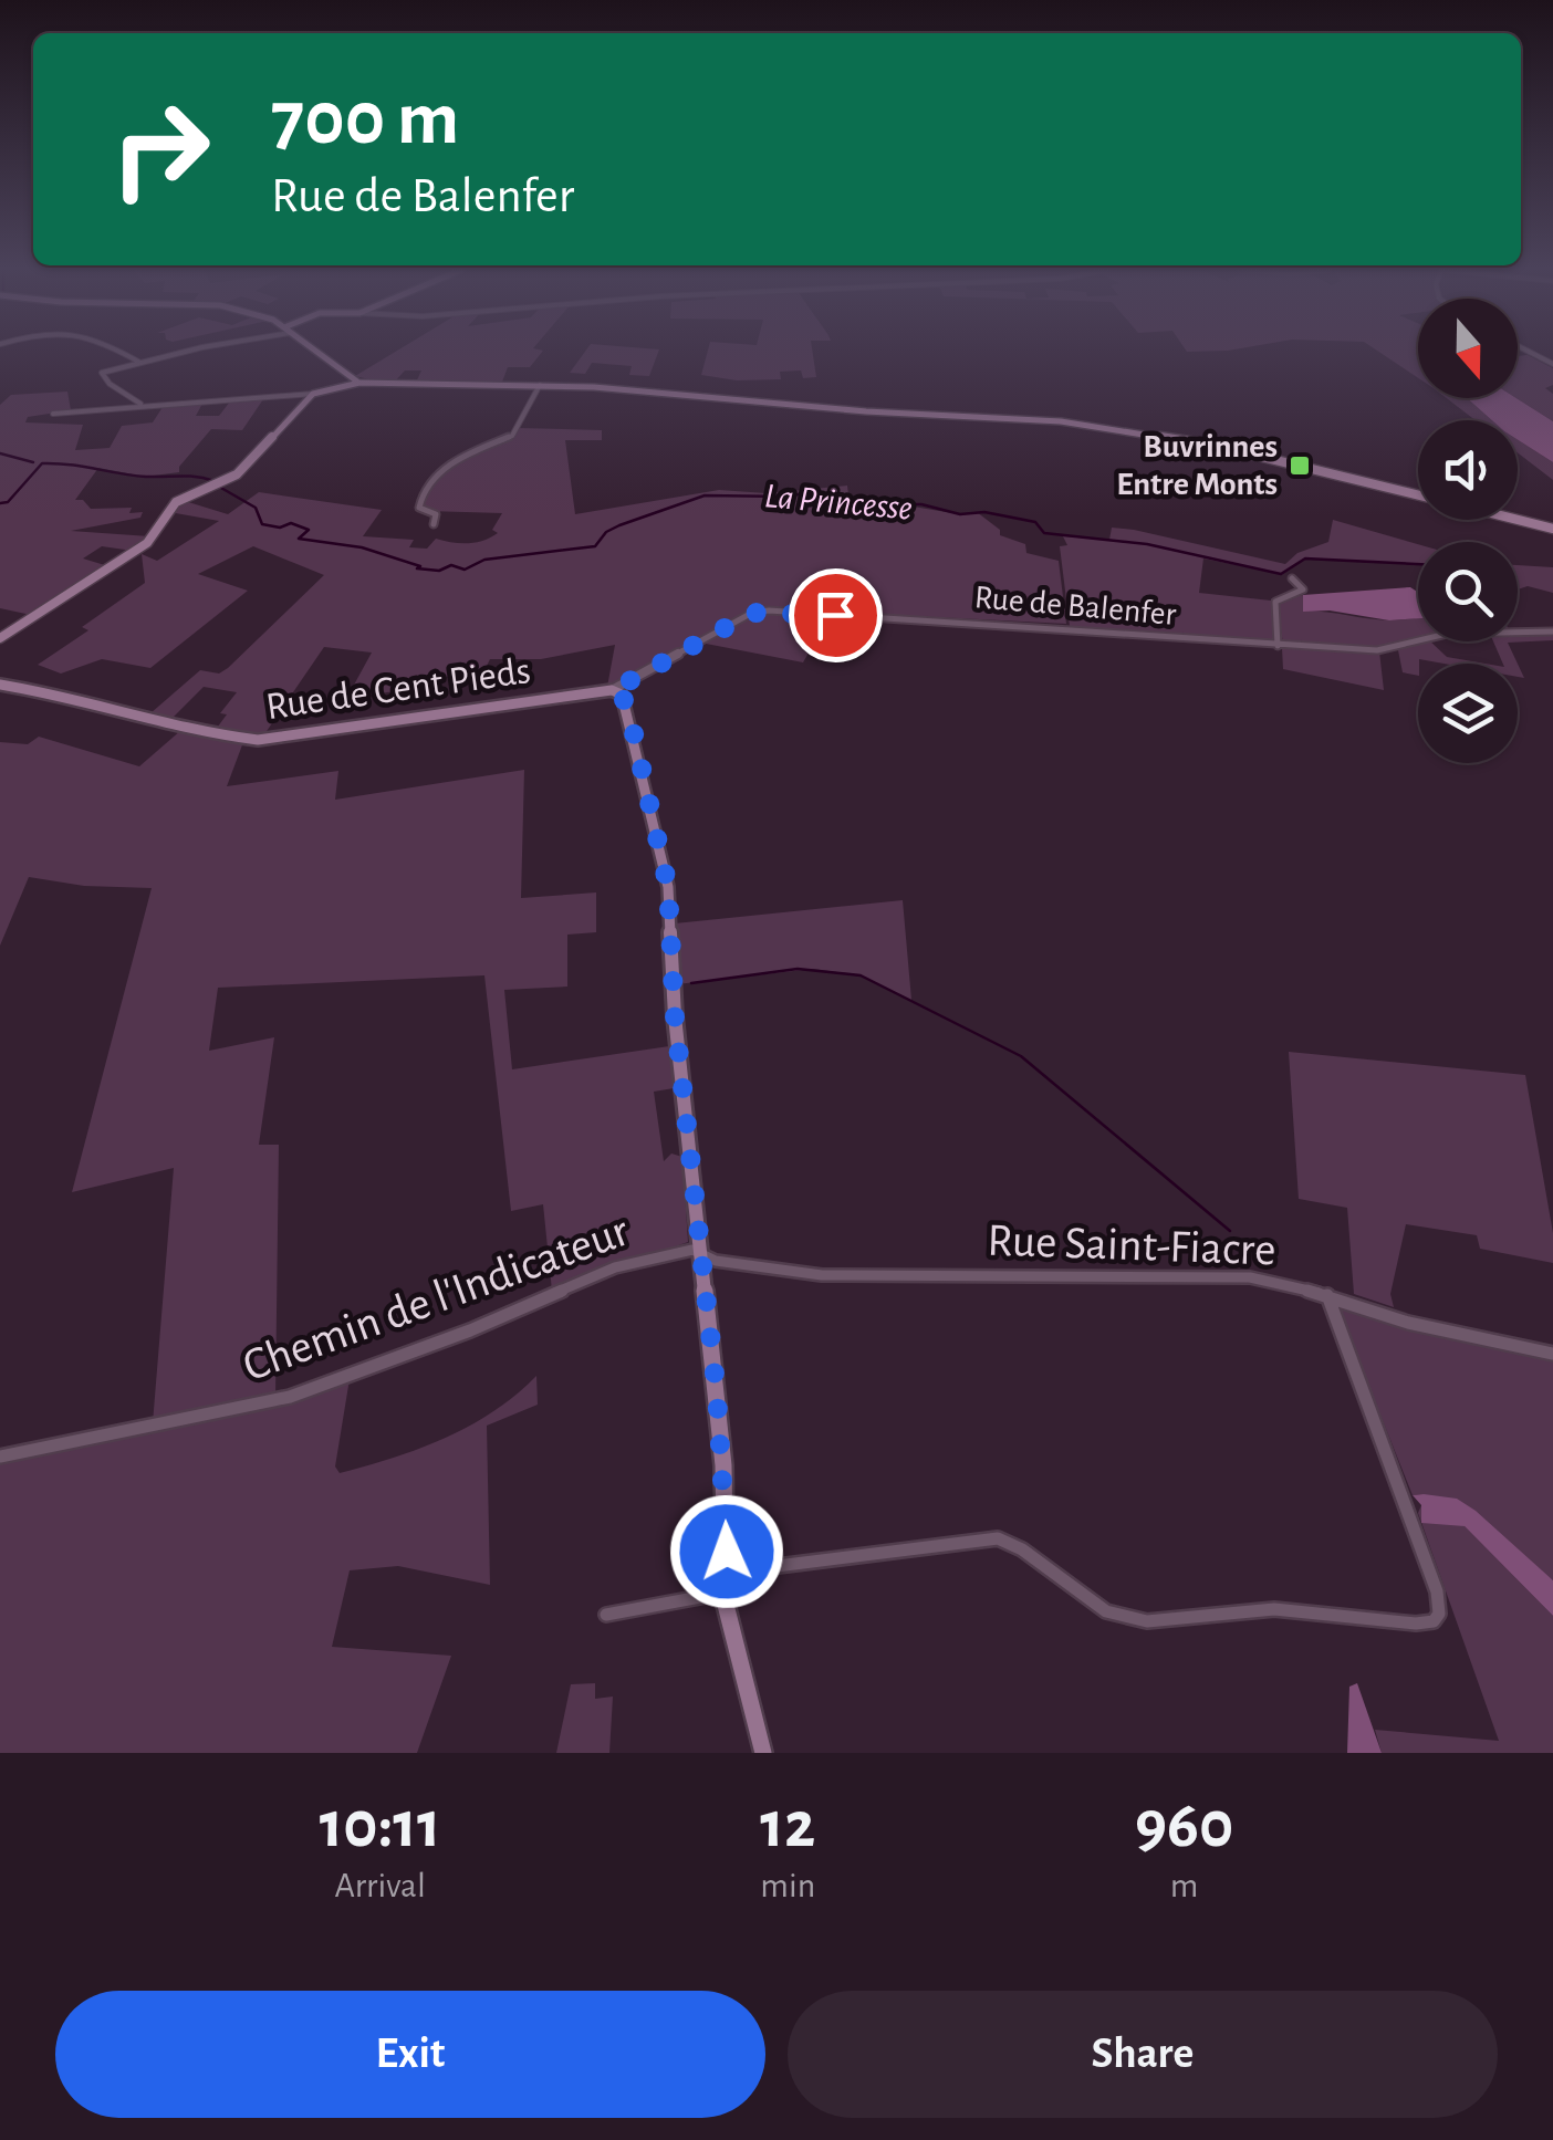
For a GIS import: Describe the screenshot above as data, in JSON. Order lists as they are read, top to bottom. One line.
{"streets":{"street":["Rue de Balenfer","Rue de Cent Pieds","Rue Saint-Fiacre","Chemin de l'Indicateur"]},"crossings":[["Rue de Balenfer","Rue de Cent Pieds"],["Rue Saint-Fiacre","Chemin de l'Indicateur"]],"water":["La Princesse"],"places":{"transit":["Buvrinnes Entre Monts"]},"north":"bottom","page":{"turn":["700 m","Rue de Balenfer"],"eta":["10:11","Arrival","12","min","960","m"],"buttons":["Exit","Share"]}}
